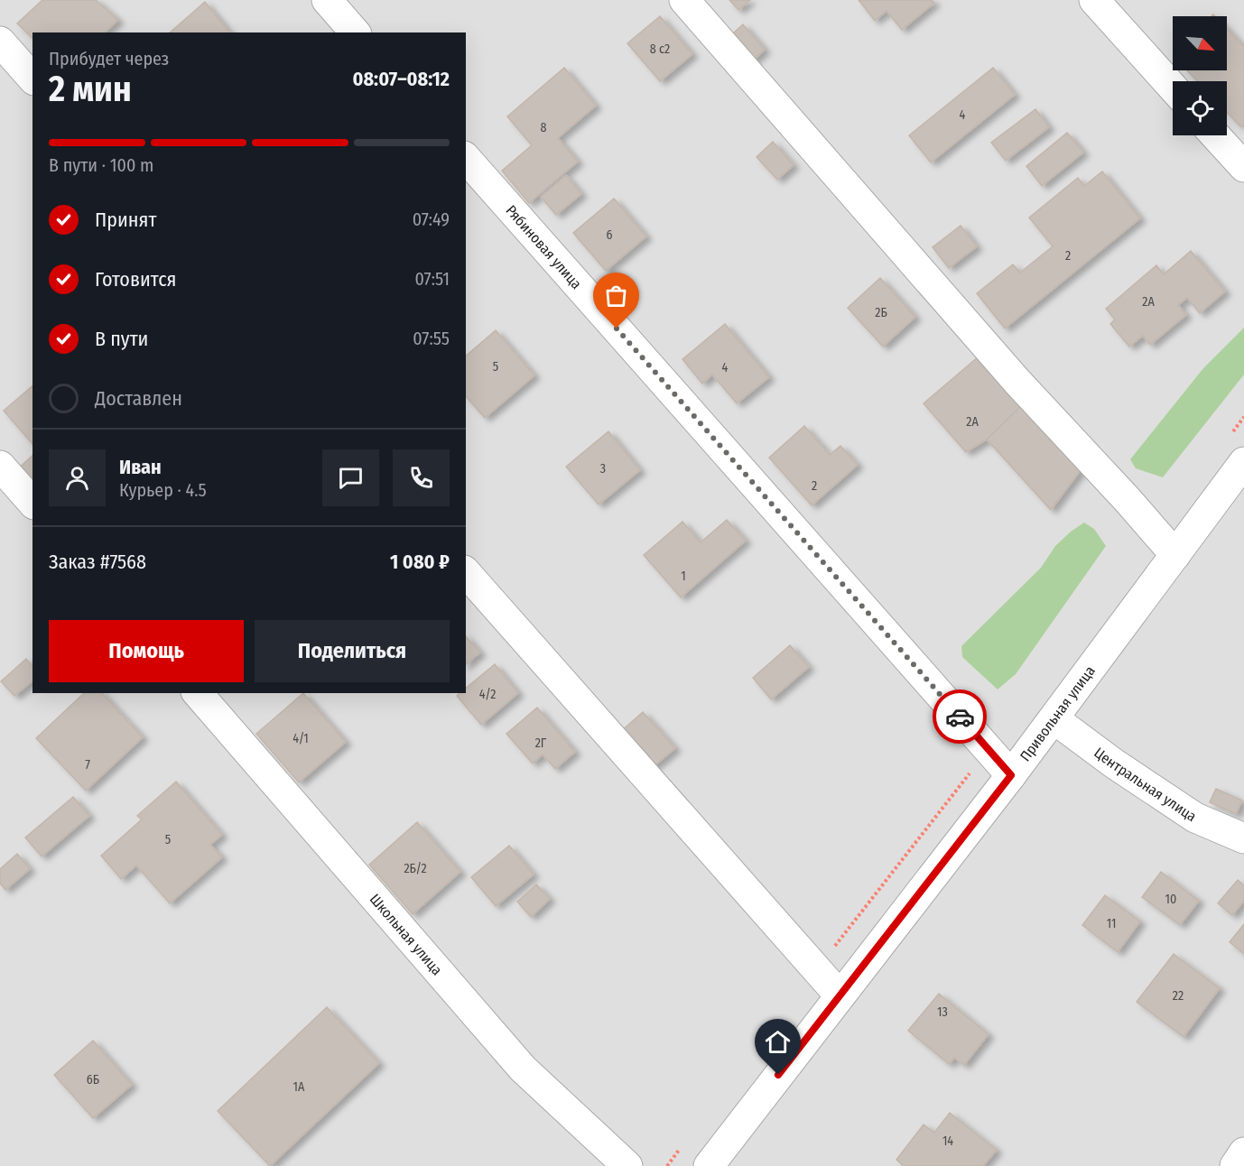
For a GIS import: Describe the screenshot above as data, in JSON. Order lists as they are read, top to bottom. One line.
{"streets":{"street":["Рябиновая улица","Привольная улица","Центральная улица","Школьная улица"]},"crossings":[["Рябиновая улица","Привольная улица"],["Привольная улица","Центральная улица"]],"house_numbers":["8 с2","4","8","6","2","2А","2Б","5","4","2А","3","2","1","4/2","4/1","2Г","7","5","2Б/2","10","11","22","13","6Б","1А","14"],"north":"bottom right","page":{"heading":["2 мин","Прибудет через","08:07–08:12"],"panel":["Иван","Курьер · 4.5","Заказ #7568","1 080 ₽"],"bar":"В пути · 100 m","list":[["Принят","07:49"],["Готовится","07:51"],["В пути","07:55"],"Доставлен"],"buttons":["Помощь","Поделиться"]}}
